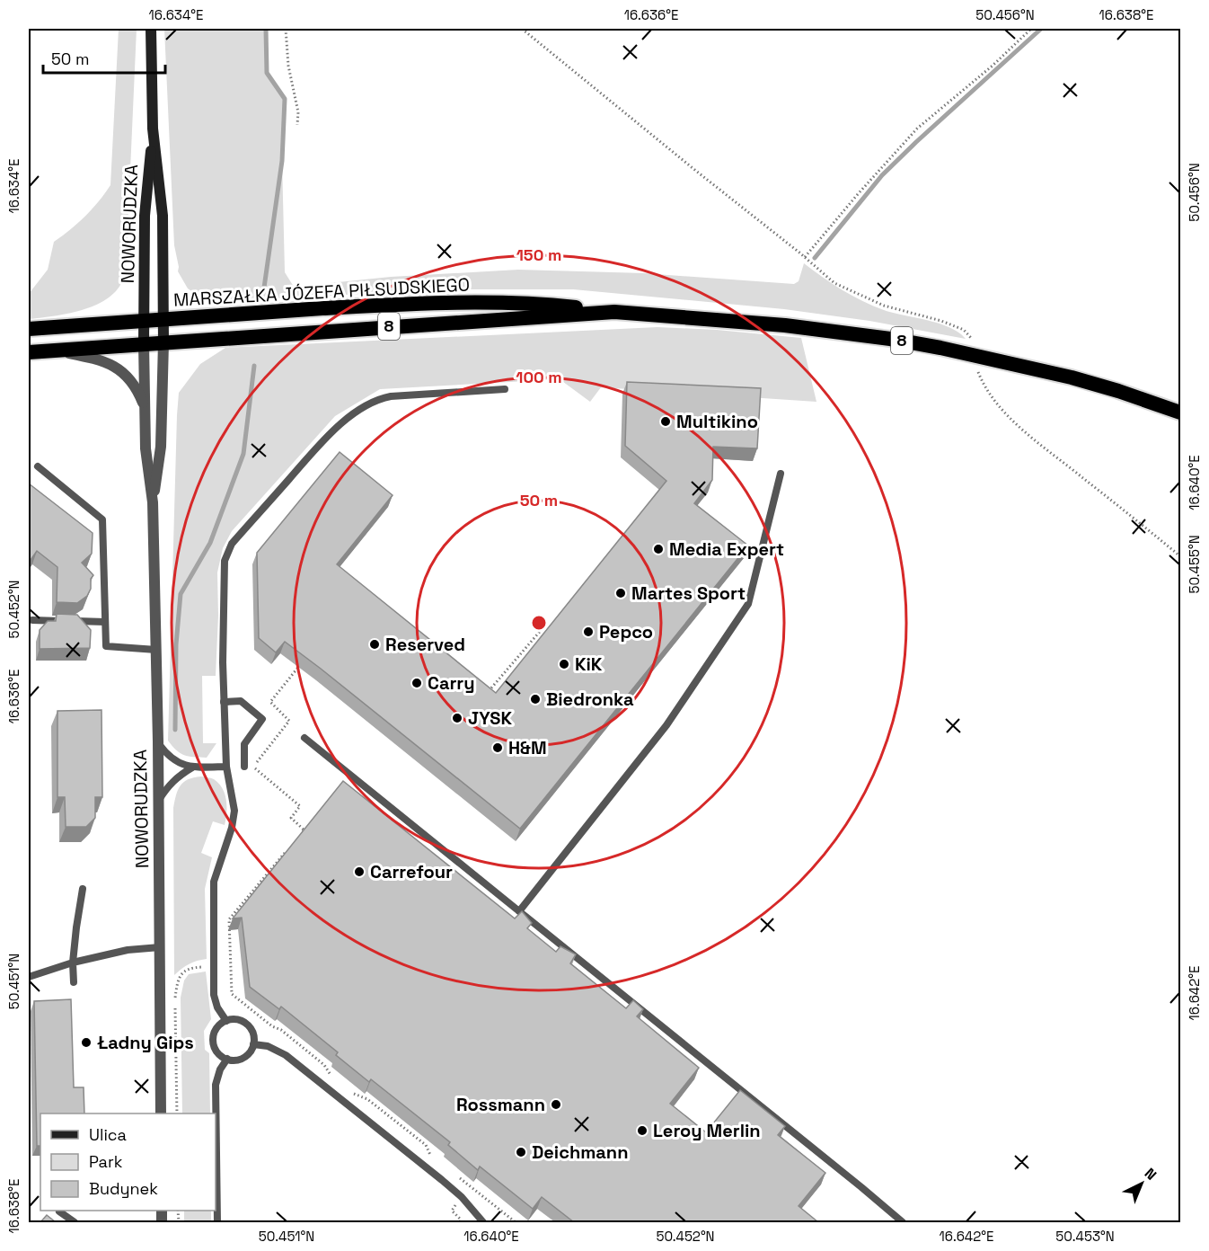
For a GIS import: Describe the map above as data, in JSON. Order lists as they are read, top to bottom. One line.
{"streets":{"highway":["MARSZAŁKA JÓZEFA PIŁSUDSKIEGO","8"],"main road":["NOWORUDZKA"]},"crossings":[["NOWORUDZKA","MARSZAŁKA JÓZEFA PIŁSUDSKIEGO"],["NOWORUDZKA","8"],["MARSZAŁKA JÓZEFA PIŁSUDSKIEGO","8"]],"places":["Multikino","Media Expert","Martes Sport","Pepco","Reserved","KiK","Carry","Biedronka","JYSK","H&M","Carrefour","Ładny Gips","Rossmann","Leroy Merlin","Deichmann"],"legend":["Ulica","Park","Budynek"],"scale_bar":"50 m","north":"top right","coordinates":["16.634°E","16.636°E","50.456°N","16.638°E","16.640°E","50.455°N","50.452°N","50.451°N","16.642°E","50.453°N"],"rings":["150 m","100 m","50 m"]}
